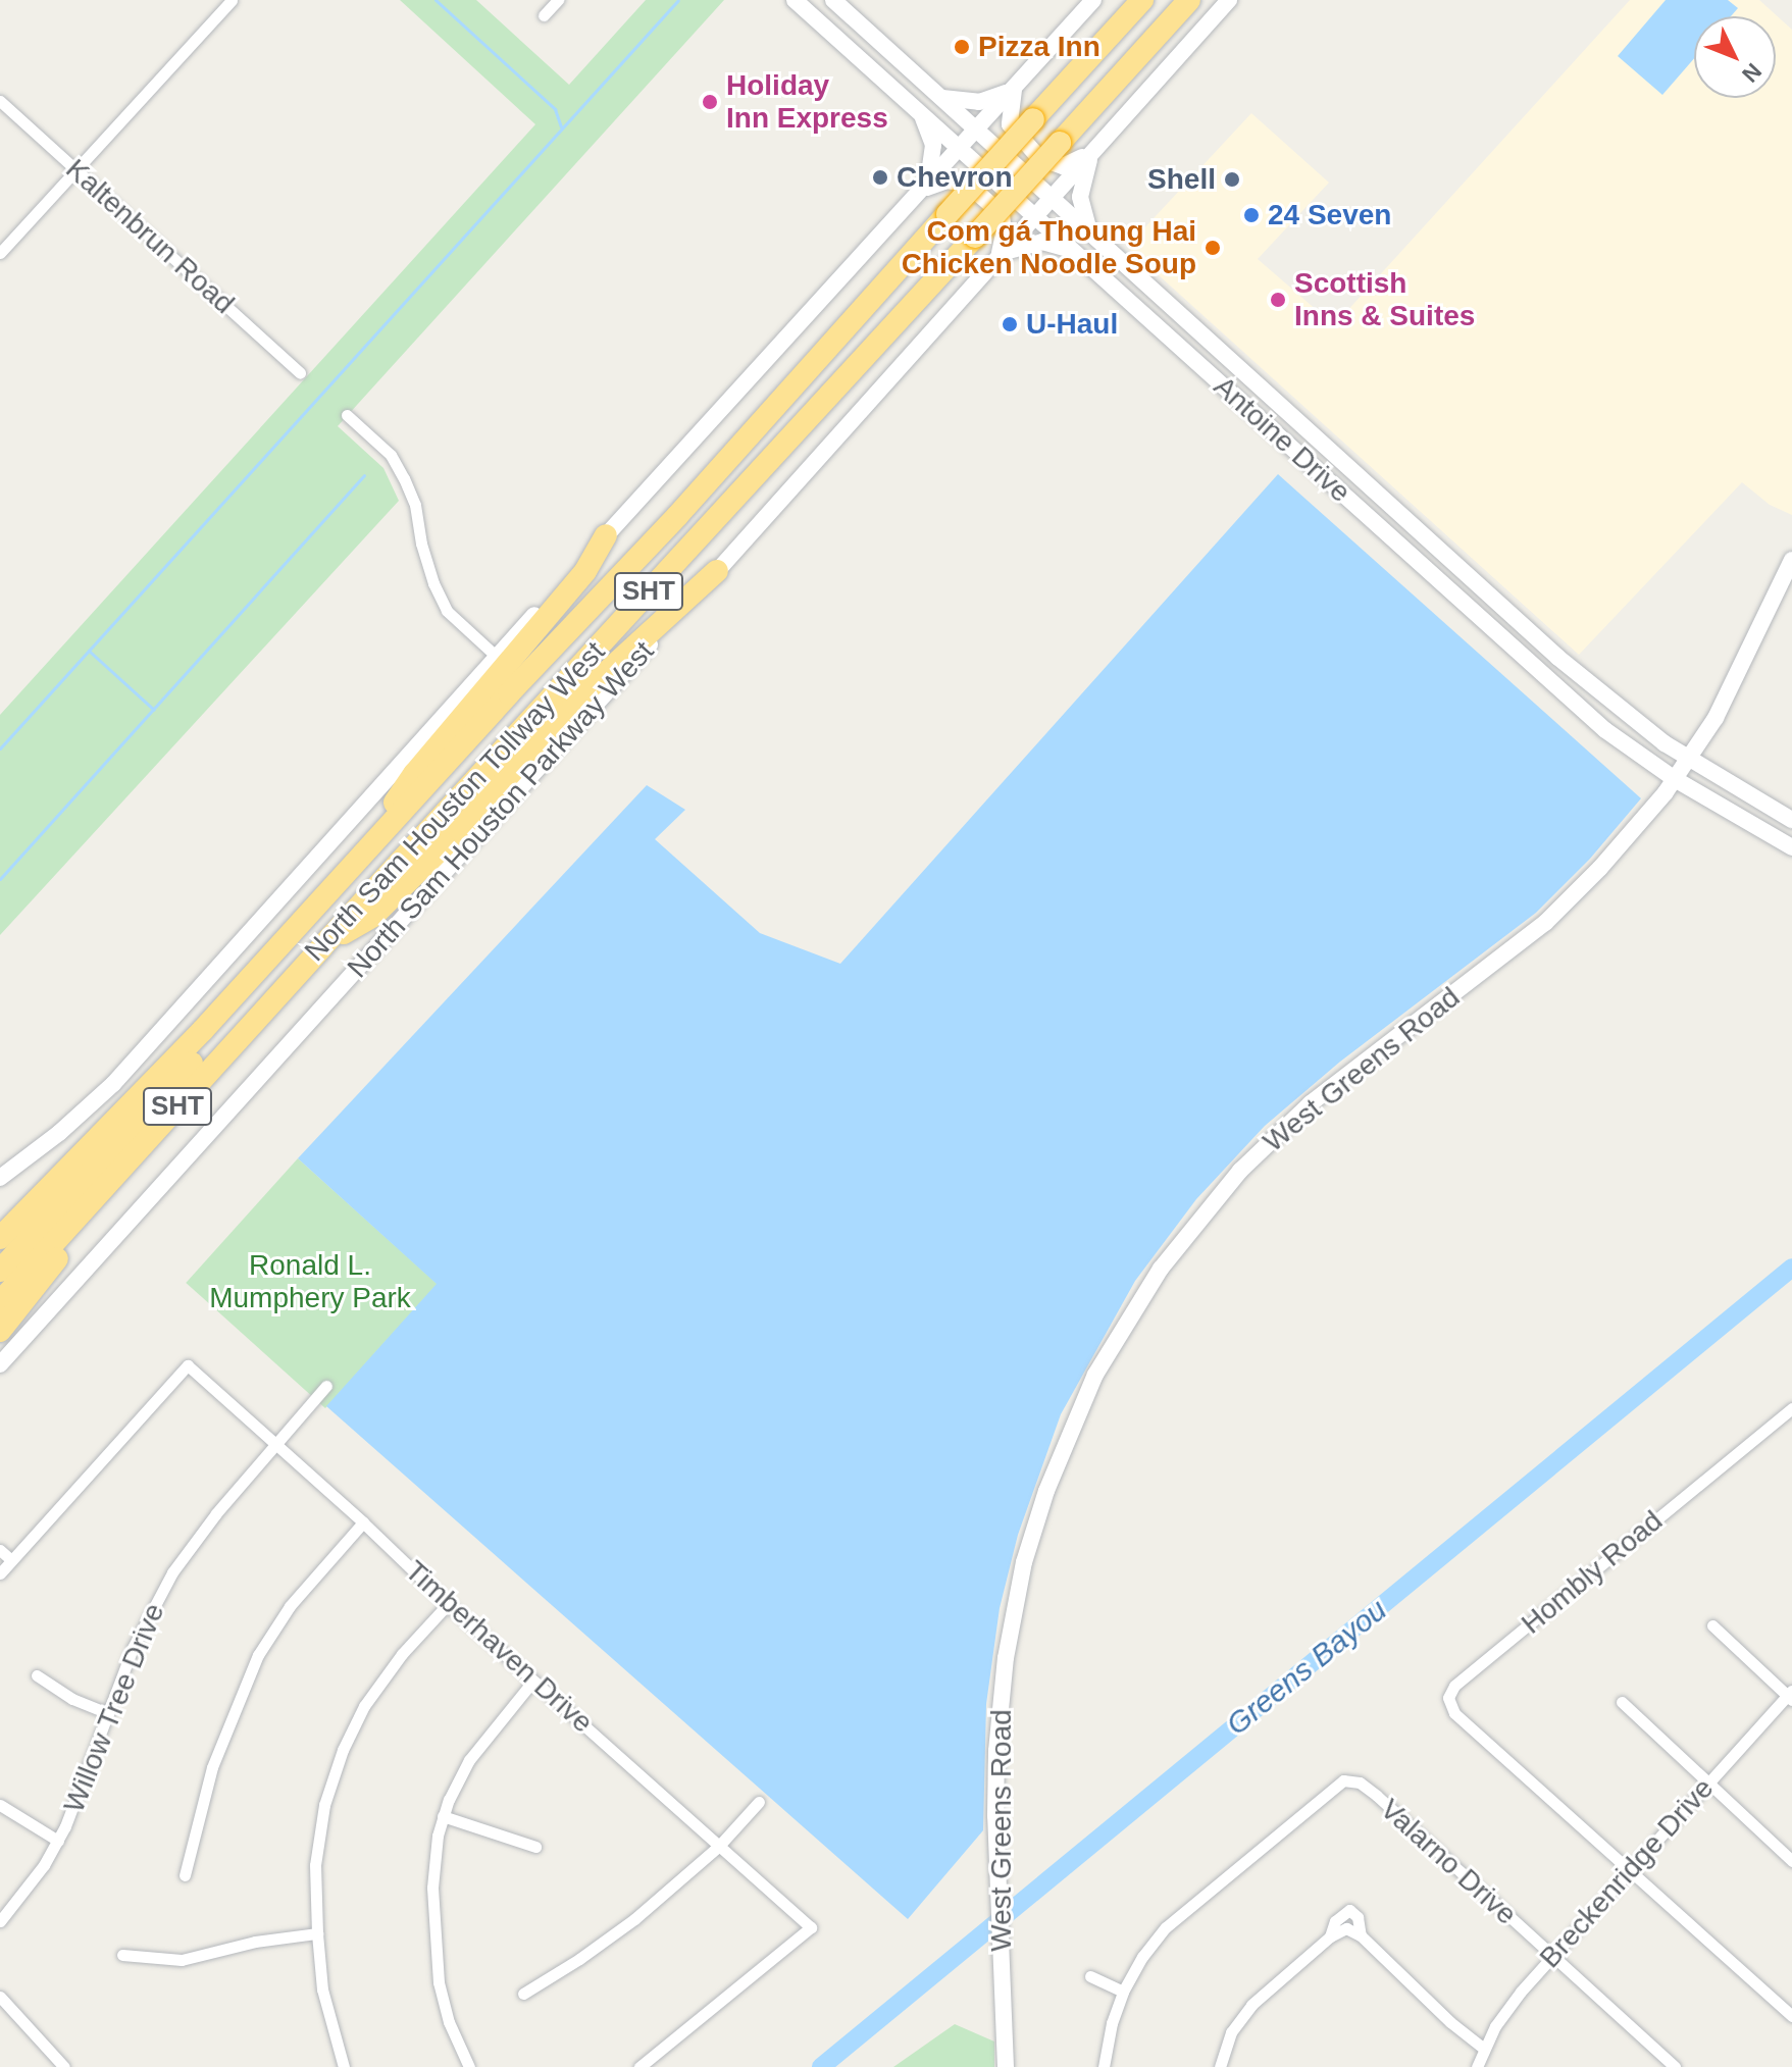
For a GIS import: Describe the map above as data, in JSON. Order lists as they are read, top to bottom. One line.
{"streets":{"highway":["SHT","North Sam Houston Tollway West"],"main road":["Antoine Drive","North Sam Houston Parkway West","West Greens Road"],"street":["Kaltenbrun Road","Hombly Road","Timberhaven Drive","Willow Tree Drive","Valarno Drive","Breckenridge Drive"]},"crossings":[["Antoine Drive","North Sam Houston Parkway West"],["Antoine Drive","West Greens Road"],["Hombly Road","Breckenridge Drive"],["Timberhaven Drive","Willow Tree Drive"],["Valarno Drive","Breckenridge Drive"]],"water":["Greens Bayou"],"parks":["Ronald L. Mumphery Park"],"places":["Pizza Inn","Holiday Inn Express","Chevron","Shell","24 Seven","Com gá Thoung Hai Chicken Noodle Soup","Scottish Inns & Suites","U-Haul"],"north":"bottom right"}
